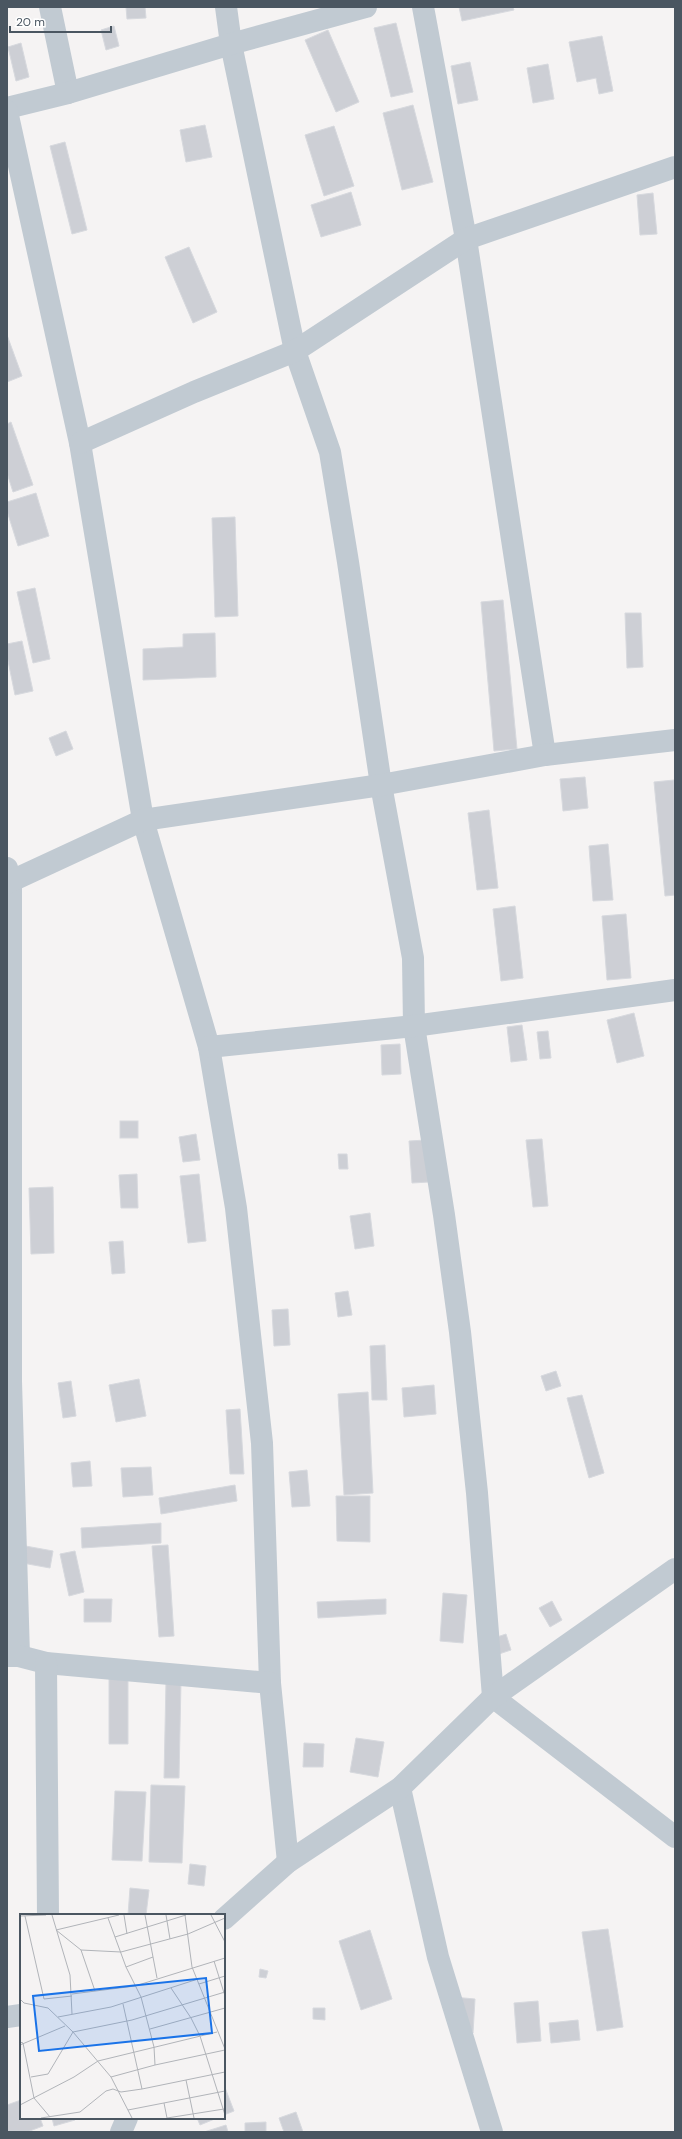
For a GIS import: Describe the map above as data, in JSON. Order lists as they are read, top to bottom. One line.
{"scale_bar":"20 m"}
